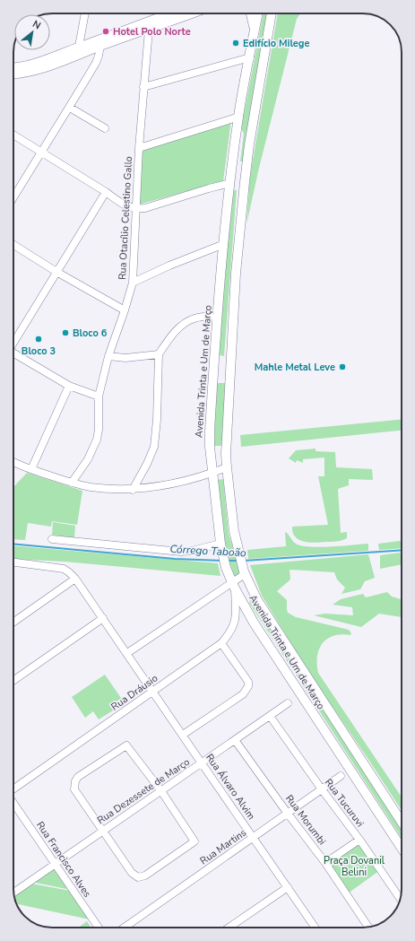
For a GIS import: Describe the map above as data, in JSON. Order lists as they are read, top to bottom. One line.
{"streets":{"main road":["Avenida Trinta e Um de Março"],"street":["Rua Otacílio Celestino Gallo","Rua Dráusio","Rua Álvaro Alvim","Rua Dezessete de Março","Rua Tucuruvi","Rua Morumbi","Rua Martins","Rua Francisco Alves"]},"crossings":[["Avenida Trinta e Um de Março","Rua Dráusio"],["Rua Dráusio","Rua Álvaro Alvim"],["Rua Álvaro Alvim","Rua Dezessete de Março"],["Rua Álvaro Alvim","Rua Martins"],["Rua Dezessete de Março","Rua Tucuruvi"],["Rua Dezessete de Março","Rua Morumbi"],["Rua Dezessete de Março","Rua Francisco Alves"],["Rua Tucuruvi","Rua Martins"],["Rua Morumbi","Rua Martins"]],"water":["Córrego Taboão"],"parks":["Praça Dovanil Belini"],"places":["Hotel Polo Norte","Edifício Milege","Bloco 6","Bloco 3","Mahle Metal Leve"],"north":"top right"}
